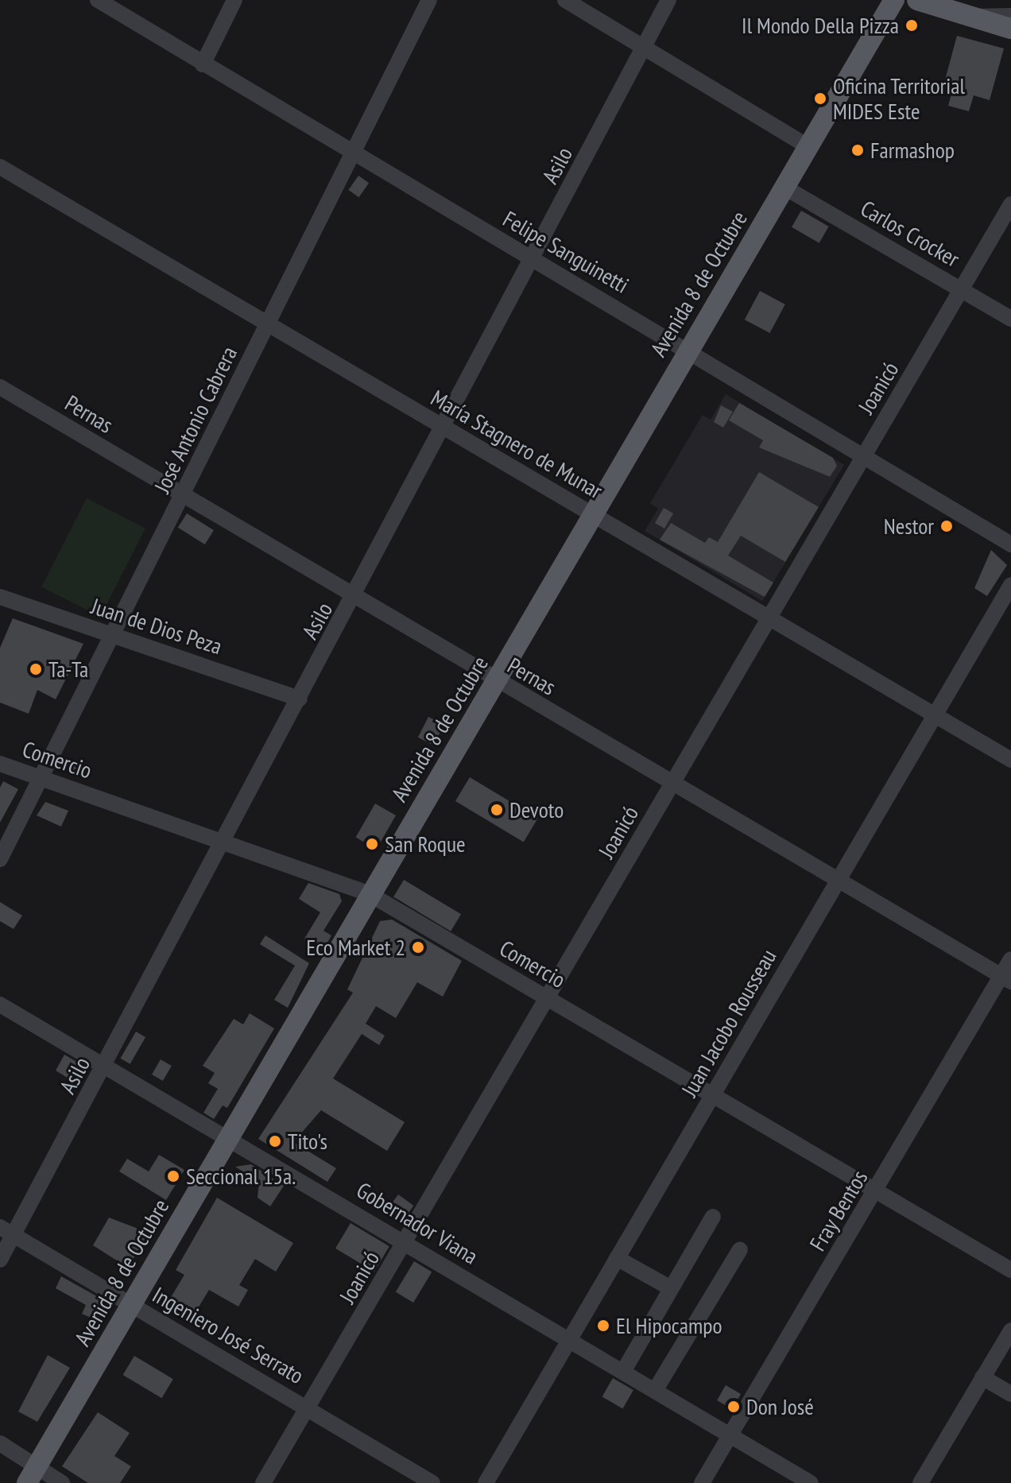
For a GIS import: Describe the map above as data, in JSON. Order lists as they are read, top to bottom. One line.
{"streets":{"main road":["Avenida 8 de Octubre"],"street":["Asilo","Carlos Crocker","Felipe Sanguinetti","Joanicó","Pernas","José Antonio Cabrera","María Stagnero de Munar","Juan de Dios Peza","Comercio","Juan Jacobo Rousseau","Fray Bentos","Gobernador Viana","Ingeniero José Serrato"]},"crossings":[["Asilo","Felipe Sanguinetti"],["Asilo","Pernas"],["Asilo","María Stagnero de Munar"],["Asilo","Juan de Dios Peza"],["Asilo","Comercio"],["Asilo","Gobernador Viana"],["Asilo","Ingeniero José Serrato"],["Carlos Crocker","Avenida 8 de Octubre"],["Carlos Crocker","Joanicó"],["Felipe Sanguinetti","Avenida 8 de Octubre"],["Felipe Sanguinetti","Joanicó"],["Felipe Sanguinetti","José Antonio Cabrera"],["Avenida 8 de Octubre","Pernas"],["Avenida 8 de Octubre","María Stagnero de Munar"],["Avenida 8 de Octubre","Comercio"],["Avenida 8 de Octubre","Gobernador Viana"],["Avenida 8 de Octubre","Ingeniero José Serrato"],["Joanicó","Pernas"],["Joanicó","María Stagnero de Munar"],["Joanicó","Comercio"],["Joanicó","Gobernador Viana"],["Joanicó","Ingeniero José Serrato"],["Pernas","José Antonio Cabrera"],["Pernas","Juan Jacobo Rousseau"],["Pernas","Fray Bentos"],["José Antonio Cabrera","María Stagnero de Munar"],["José Antonio Cabrera","Juan de Dios Peza"],["José Antonio Cabrera","Comercio"],["María Stagnero de Munar","Juan Jacobo Rousseau"],["Comercio","Juan Jacobo Rousseau"],["Comercio","Fray Bentos"],["Juan Jacobo Rousseau","Gobernador Viana"],["Fray Bentos","Gobernador Viana"]],"places":["Il Mondo Della Pizza","Oficina Territorial MIDES Este","Farmashop","Nestor","Ta-Ta","Devoto","San Roque","Eco Market 2","Tito's","Seccional 15a.","El Hipocampo","Don José"]}
